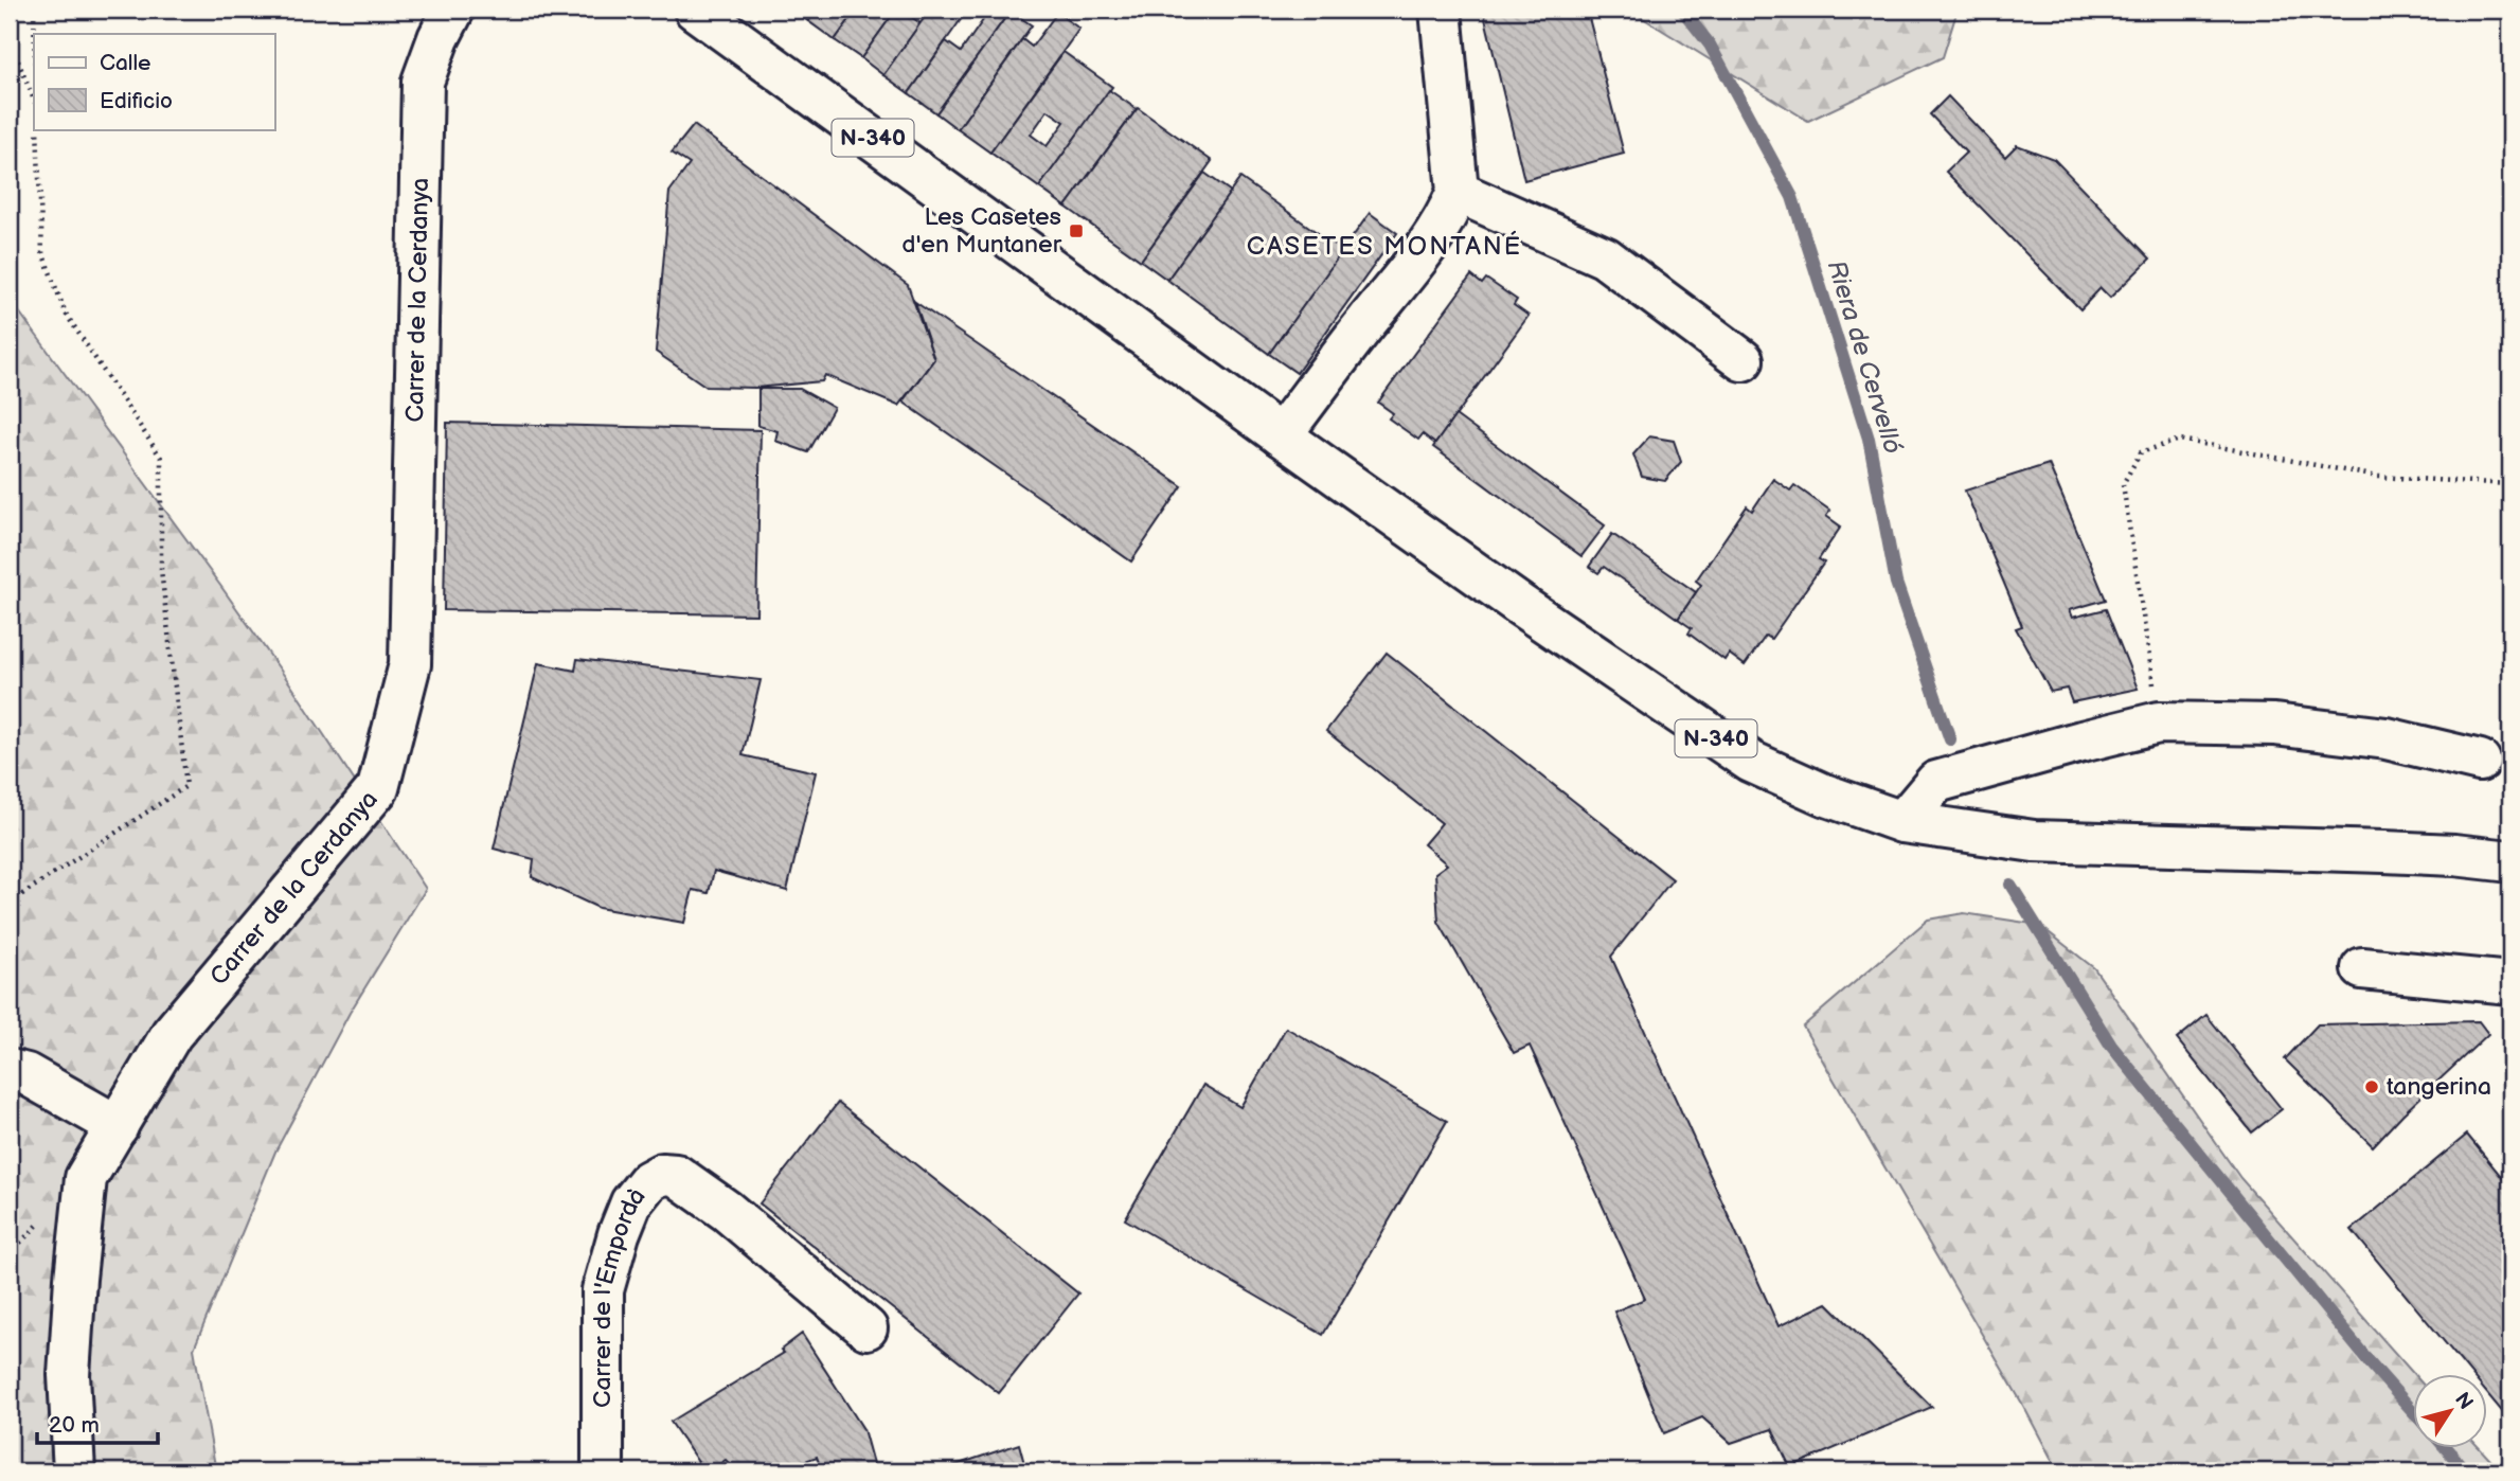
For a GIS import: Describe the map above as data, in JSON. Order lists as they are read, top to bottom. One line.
{"streets":{"street":["N-340","Carrer de la Cerdanya","Carrer de l'Empordà"]},"districts":["CASETES MONTANÉ"],"water":["Riera de Cervelló"],"places":{"transit":["Les Casetes d'en Muntaner"],"other":["tangerina"]},"legend":["Calle","Edificio"],"scale_bar":"20 m","north":"top right"}
